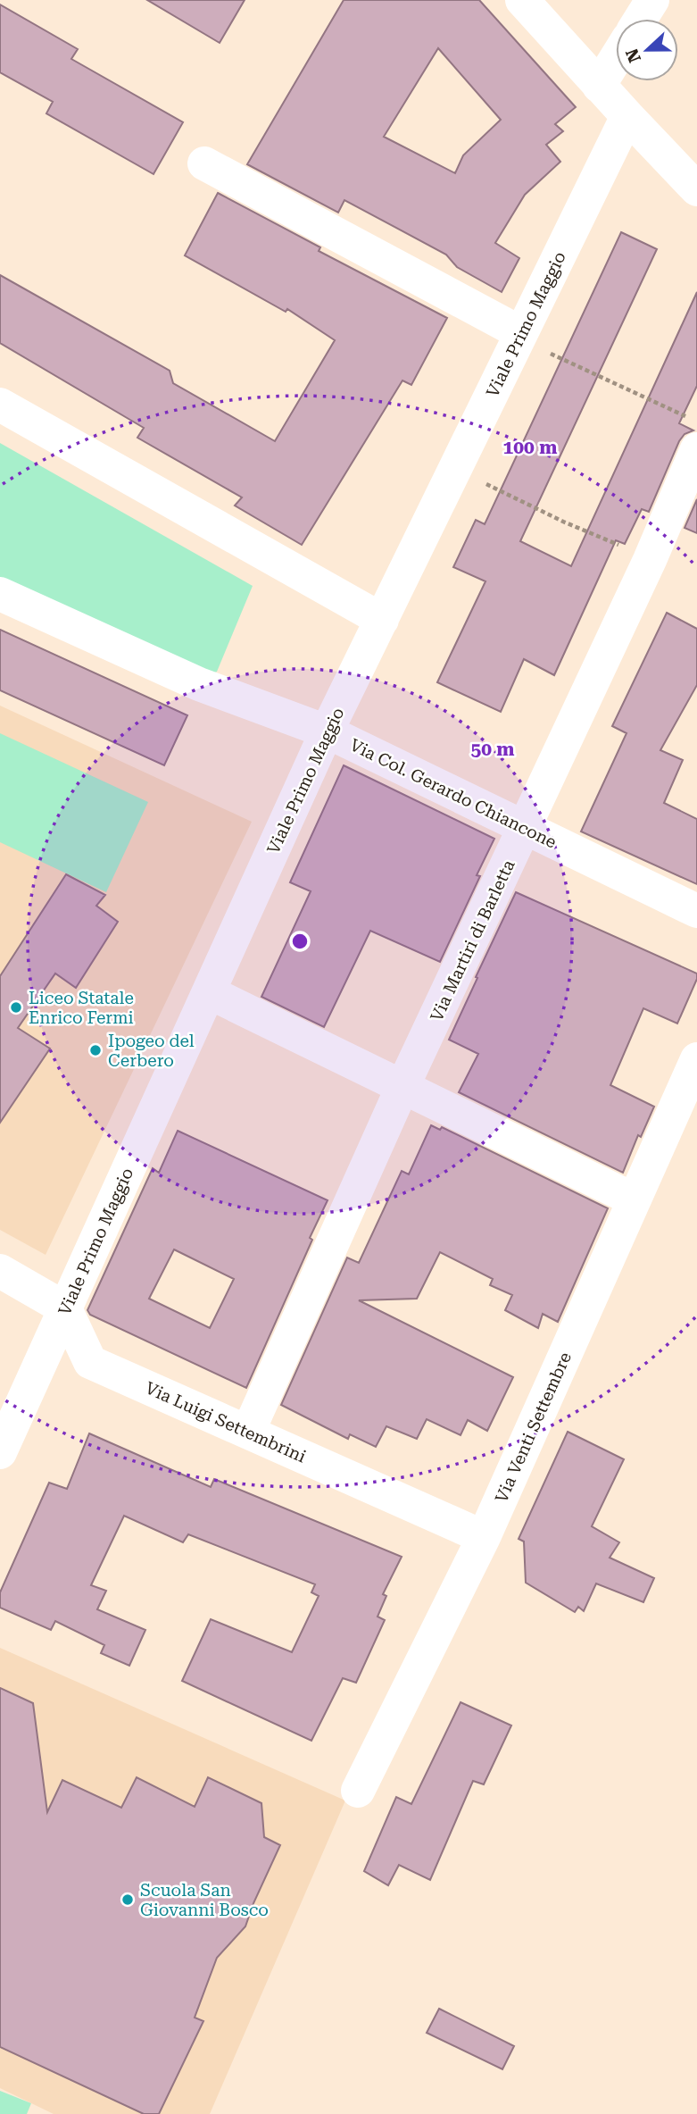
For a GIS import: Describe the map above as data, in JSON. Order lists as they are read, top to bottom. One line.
{"streets":{"street":["Viale Primo Maggio","Via Col. Gerardo Chiancone","Via Martiri di Barletta","Via Luigi Settembrini","Via Venti Settembre"]},"crossings":[["Viale Primo Maggio","Via Col. Gerardo Chiancone"],["Viale Primo Maggio","Via Luigi Settembrini"],["Via Col. Gerardo Chiancone","Via Martiri di Barletta"],["Via Martiri di Barletta","Via Luigi Settembrini"],["Via Luigi Settembrini","Via Venti Settembre"]],"places":["Liceo Statale Enrico Fermi","Ipogeo del Cerbero","Scuola San Giovanni Bosco"],"north":"left","rings":["100 m","50 m"]}
